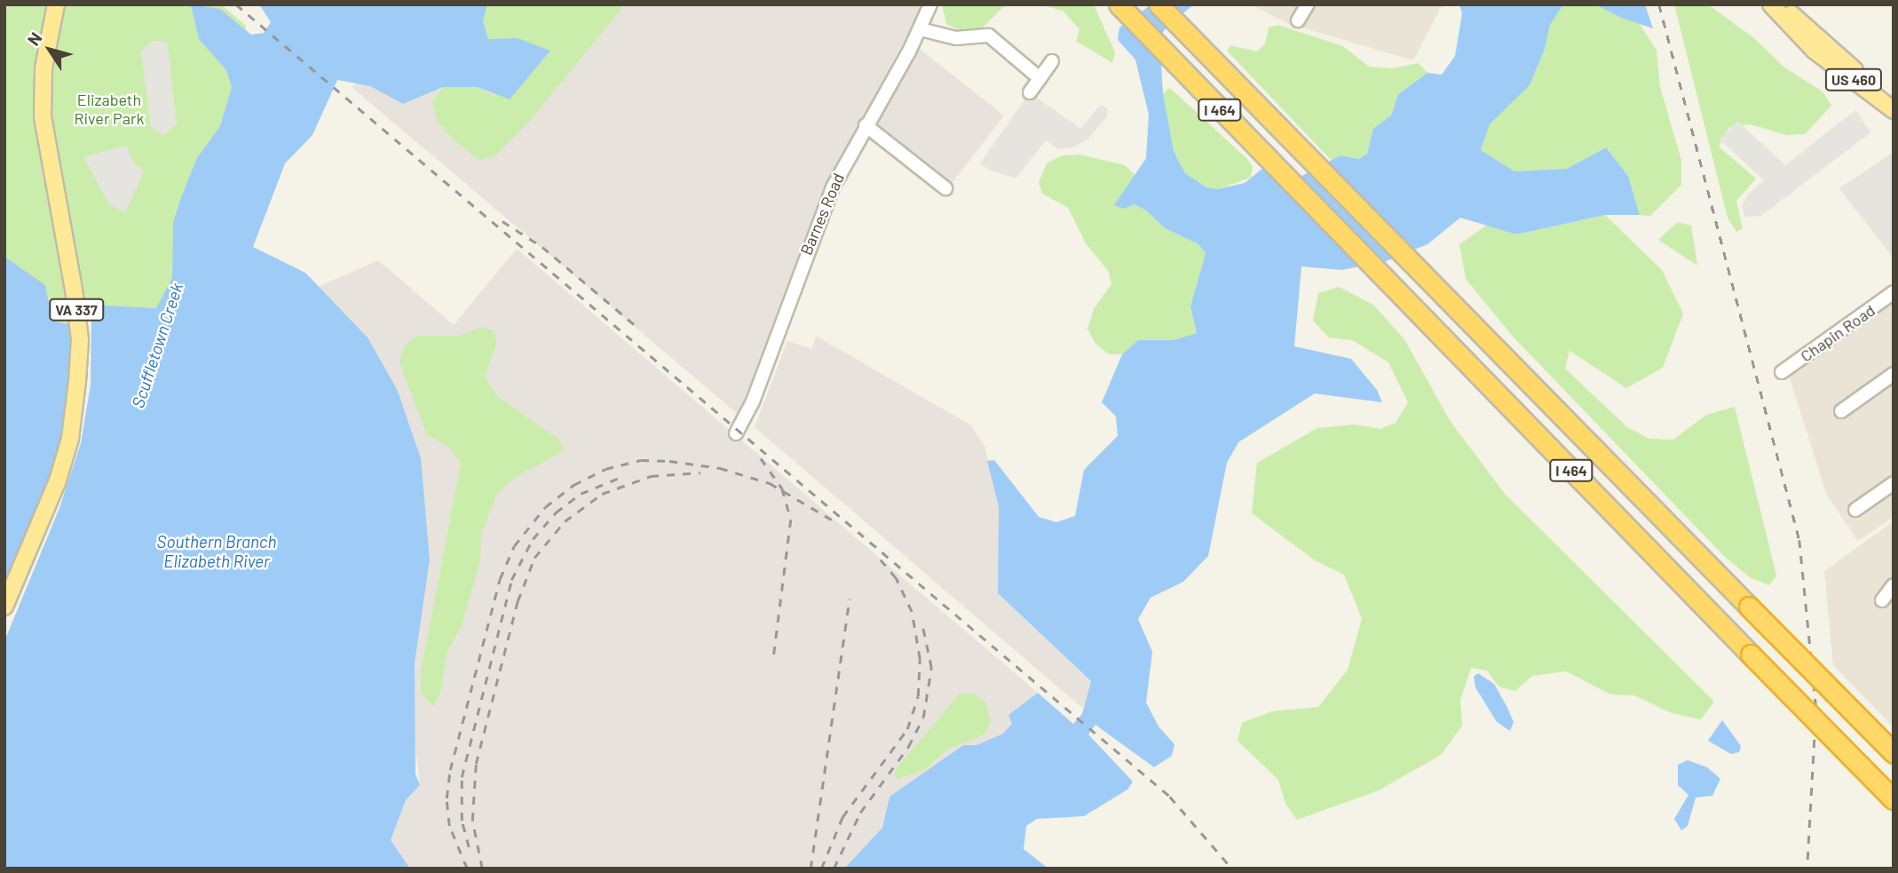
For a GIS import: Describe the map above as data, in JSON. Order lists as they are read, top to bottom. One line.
{"streets":{"highway":["I 464"],"main road":["US 460","VA 337"],"street":["Barnes Road","Chapin Road"]},"water":["Scuffletown Creek","Southern Branch Elizabeth River"],"parks":["Elizabeth River Park"],"north":"top left"}
